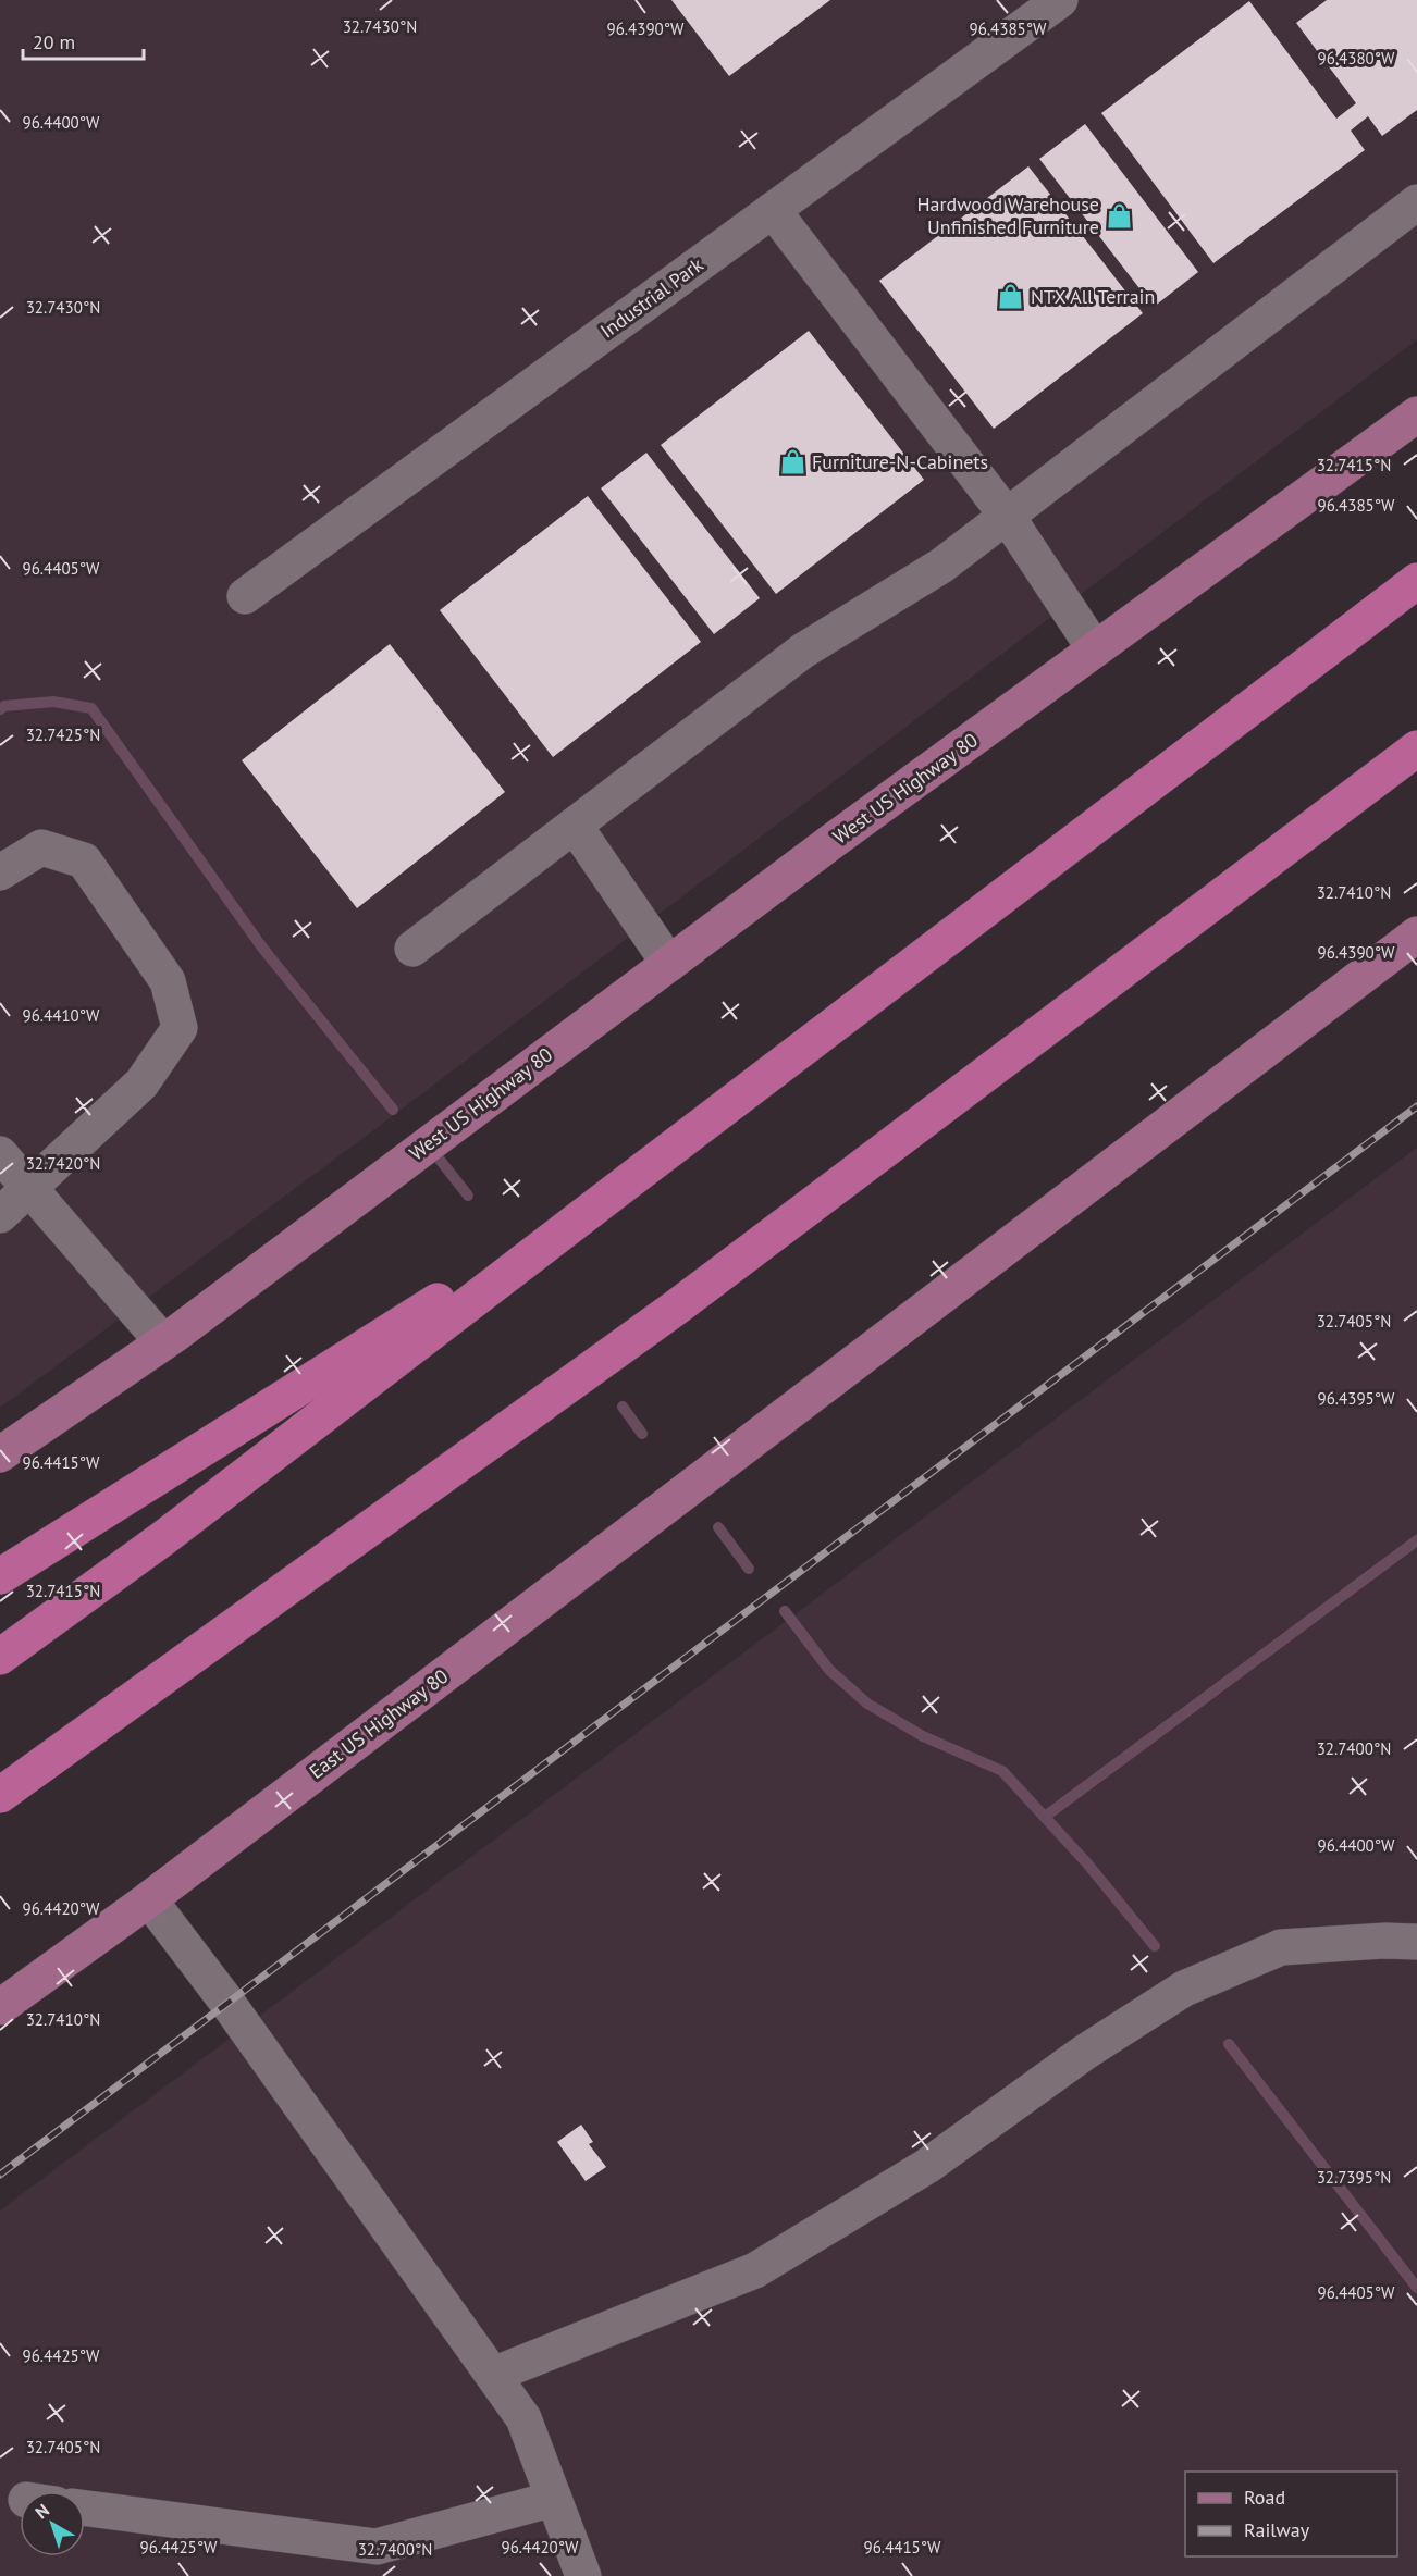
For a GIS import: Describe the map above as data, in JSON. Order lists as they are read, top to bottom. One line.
{"streets":{"main road":["West US Highway 80","East US Highway 80"],"lane":["Industrial Park"]},"places":{"shop":["Hardwood Warehouse Unfinished Furniture","NTX All Terrain","Furniture-N-Cabinets"]},"legend":["Road","Railway"],"scale_bar":"20 m","north":"top left","coordinates":["32.7430°N","96.4390°W","96.4385°W","96.4380°W","96.4400°W","32.7415°N","96.4405°W","32.7425°N","32.7410°N","96.4410°W","32.7420°N","32.7405°N","96.4395°W","96.4415°W","32.7400°N","96.4420°W","32.7395°N","96.4425°W"]}
